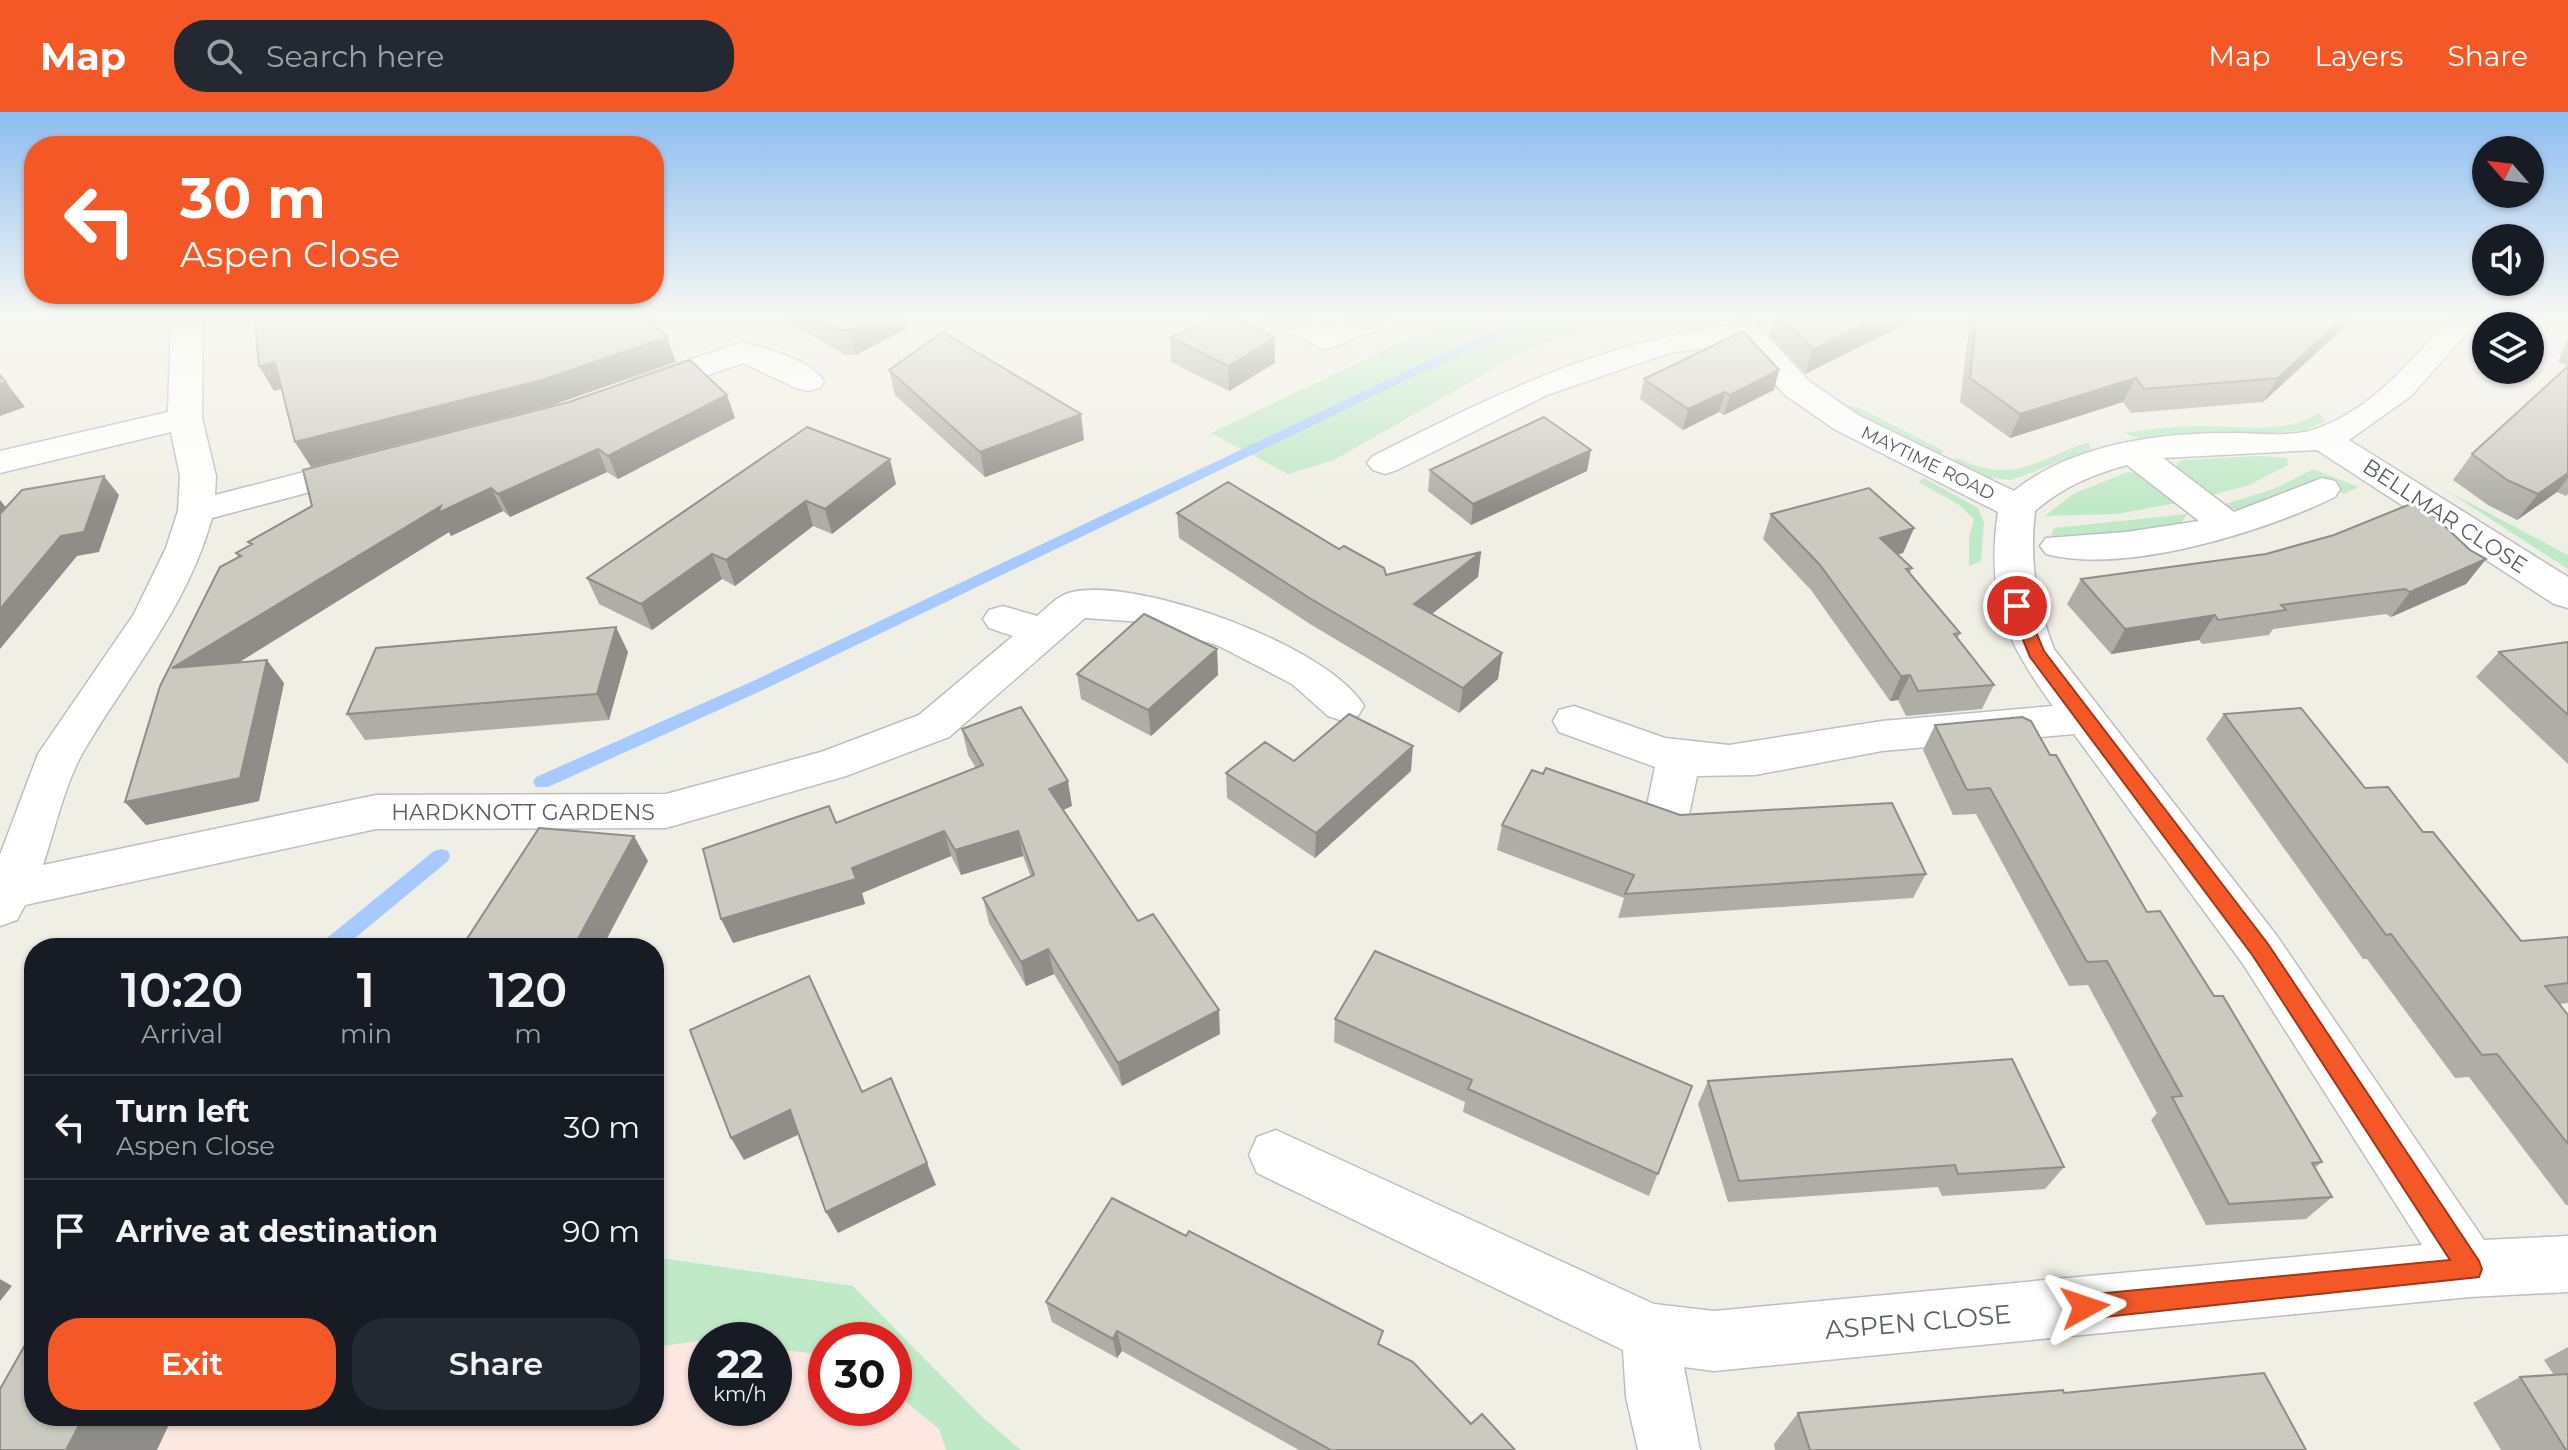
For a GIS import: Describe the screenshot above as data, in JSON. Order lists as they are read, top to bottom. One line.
{"streets":{"street":["MAYTIME ROAD","BELLMAR CLOSE","HARDKNOTT GARDENS","ASPEN CLOSE"]},"north":"top left","page":{"header":"Map","search":"Search here","nav":["Map","Layers","Share"],"turn":["30 m","Aspen Close"],"eta":["10:20","Arrival","1","min","120","m"],"list":[{"name":"Turn left","note":"Aspen Close","value":"30 m"},{"name":"Arrive at destination","value":"90 m"}],"buttons":["Exit","Share"],"speed":"22 km/h","limit":"30"}}
